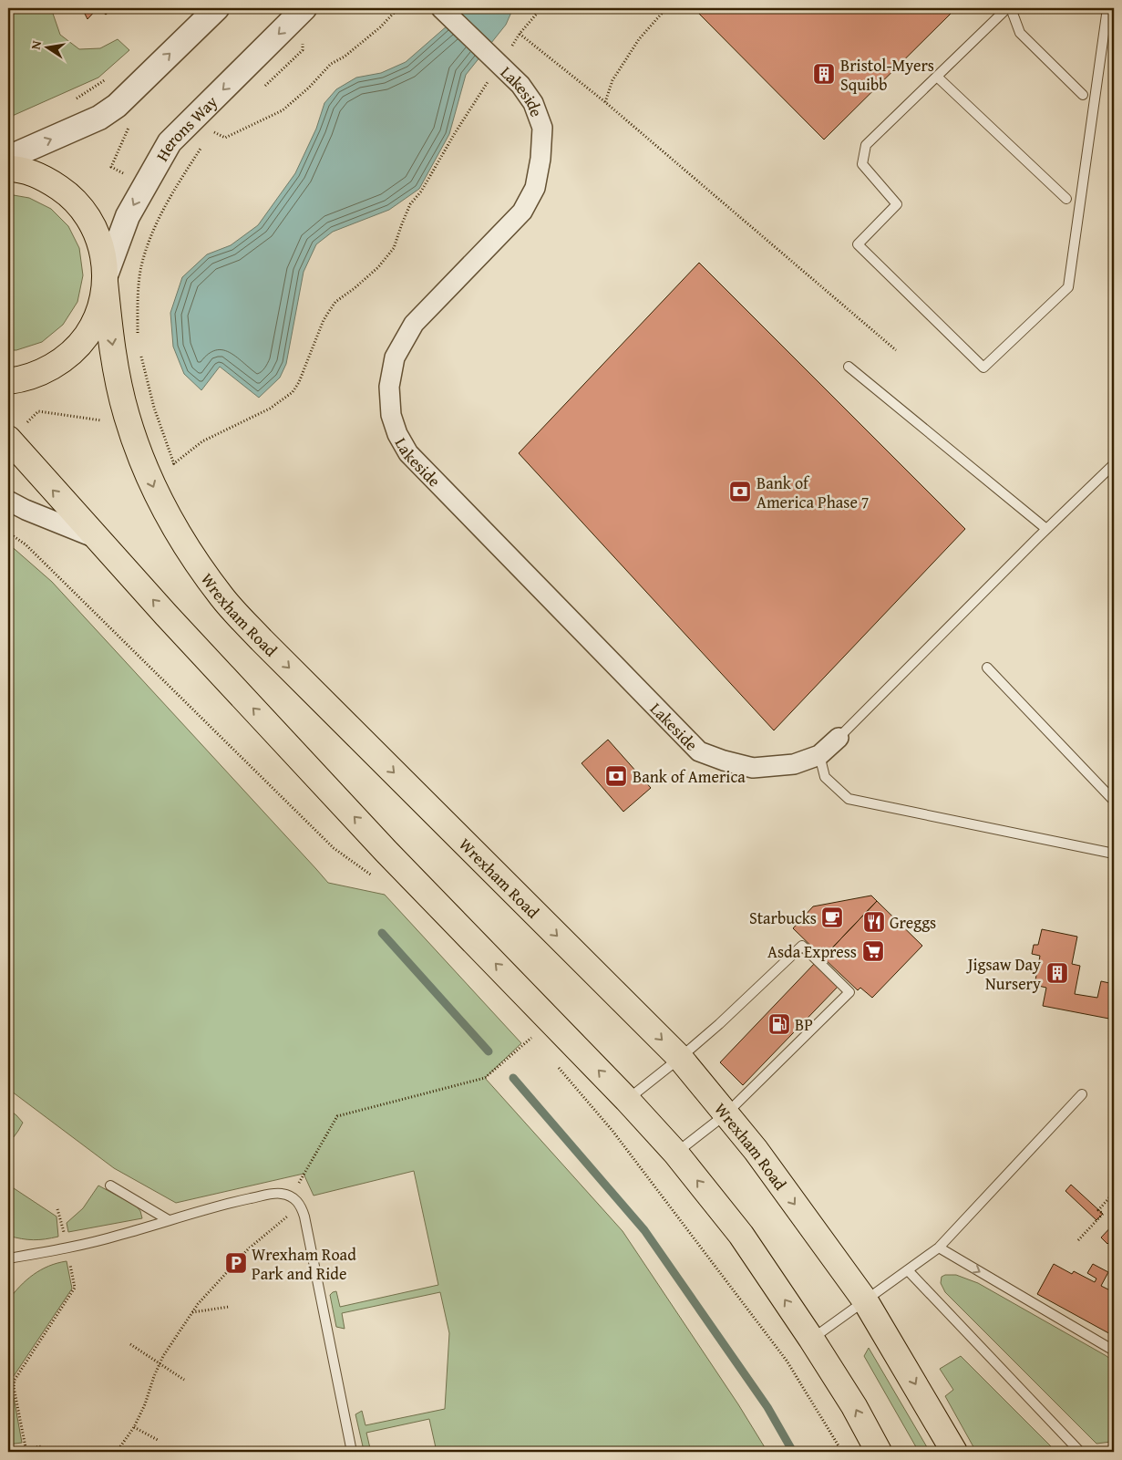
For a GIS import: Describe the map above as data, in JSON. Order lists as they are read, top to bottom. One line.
{"streets":{"highway":["Wrexham Road"],"street":["Lakeside","Herons Way"]},"crossings":[["Herons Way","Wrexham Road"]],"places":{"building":["Bristol-Myers Squibb","Jigsaw Day Nursery"],"bank":["Bank of America Phase 7","Bank of America"],"cafe":["Starbucks"],"restaurant":["Greggs"],"supermarket":["Asda Express"],"fuel station":["BP"],"parking":["Wrexham Road Park and Ride"]},"north":"left"}
